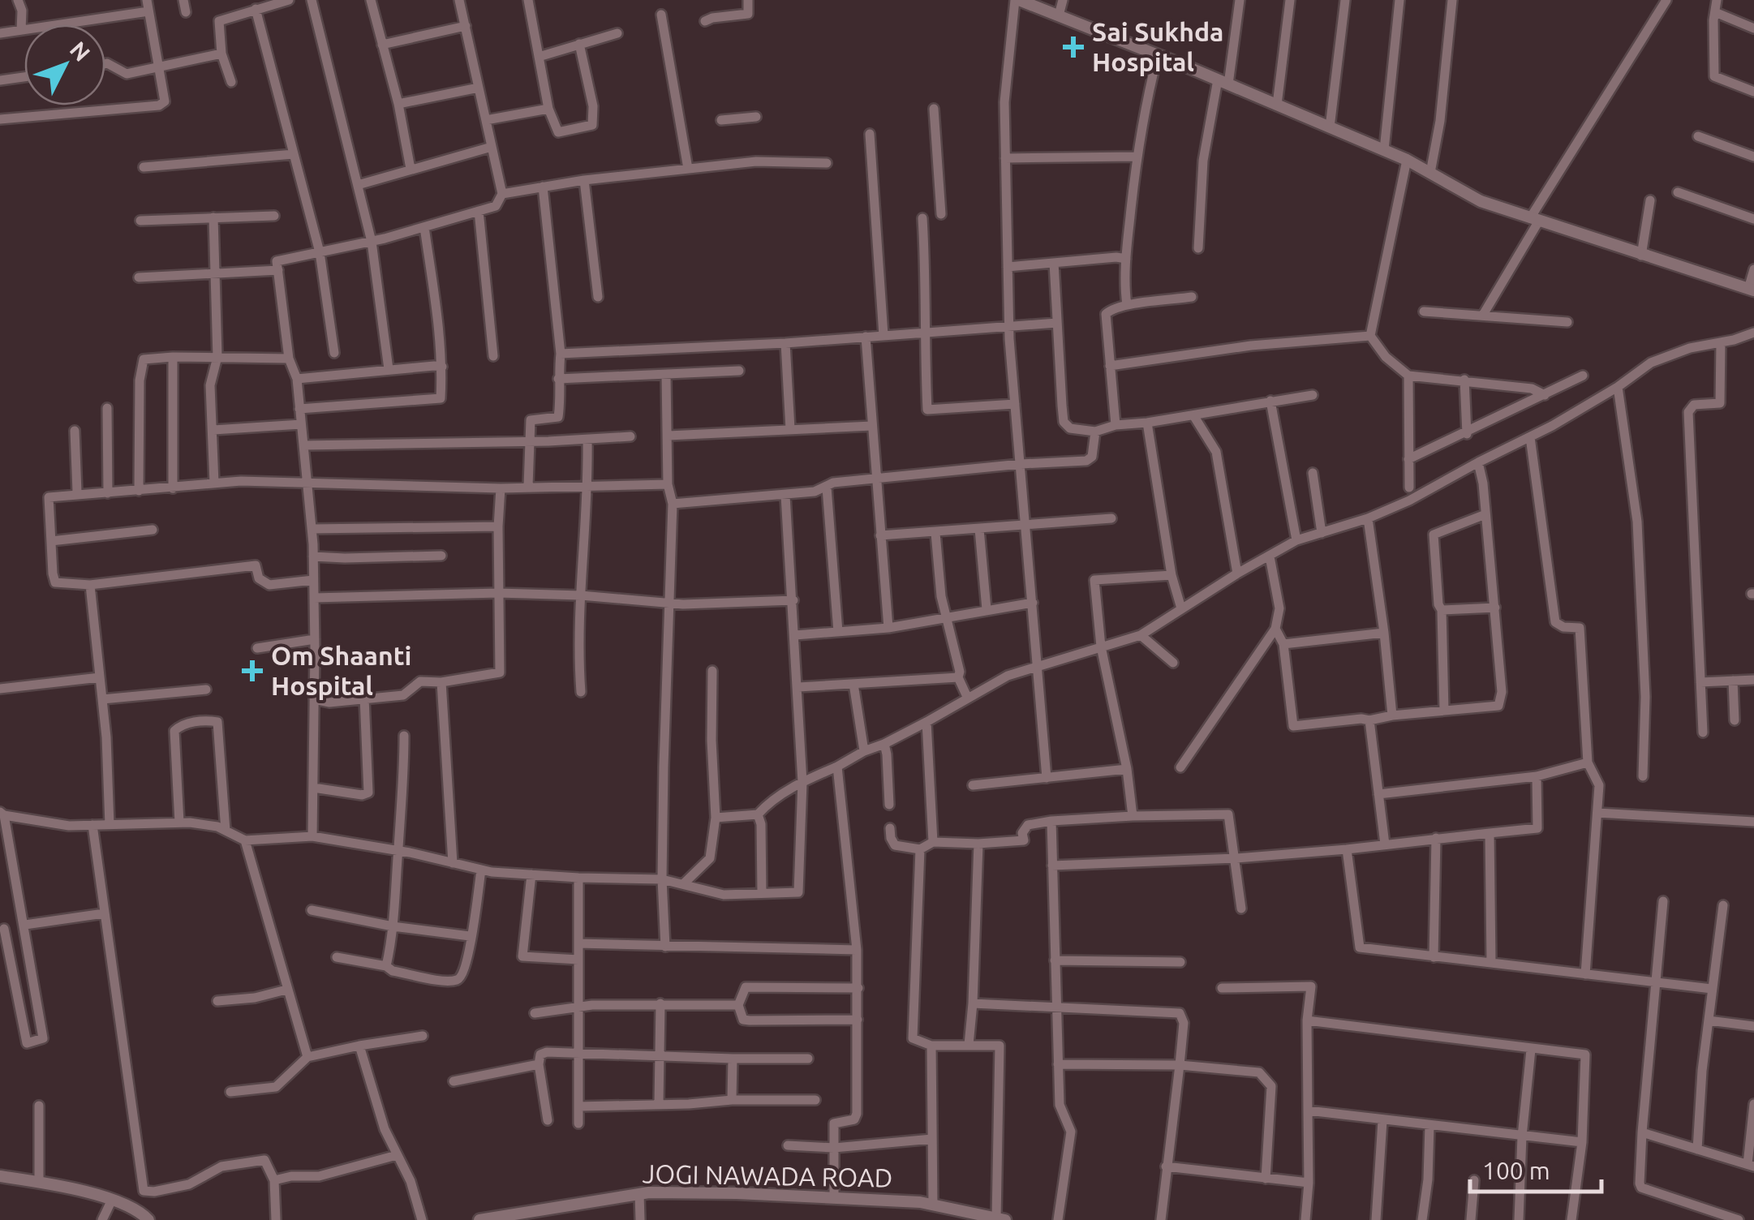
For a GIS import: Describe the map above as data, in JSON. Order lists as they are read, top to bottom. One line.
{"streets":{"street":["JOGI NAWADA ROAD"]},"places":{"health":["Sai Sukhda Hospital","Om Shaanti Hospital"]},"scale_bar":"100 m","north":"top right"}
